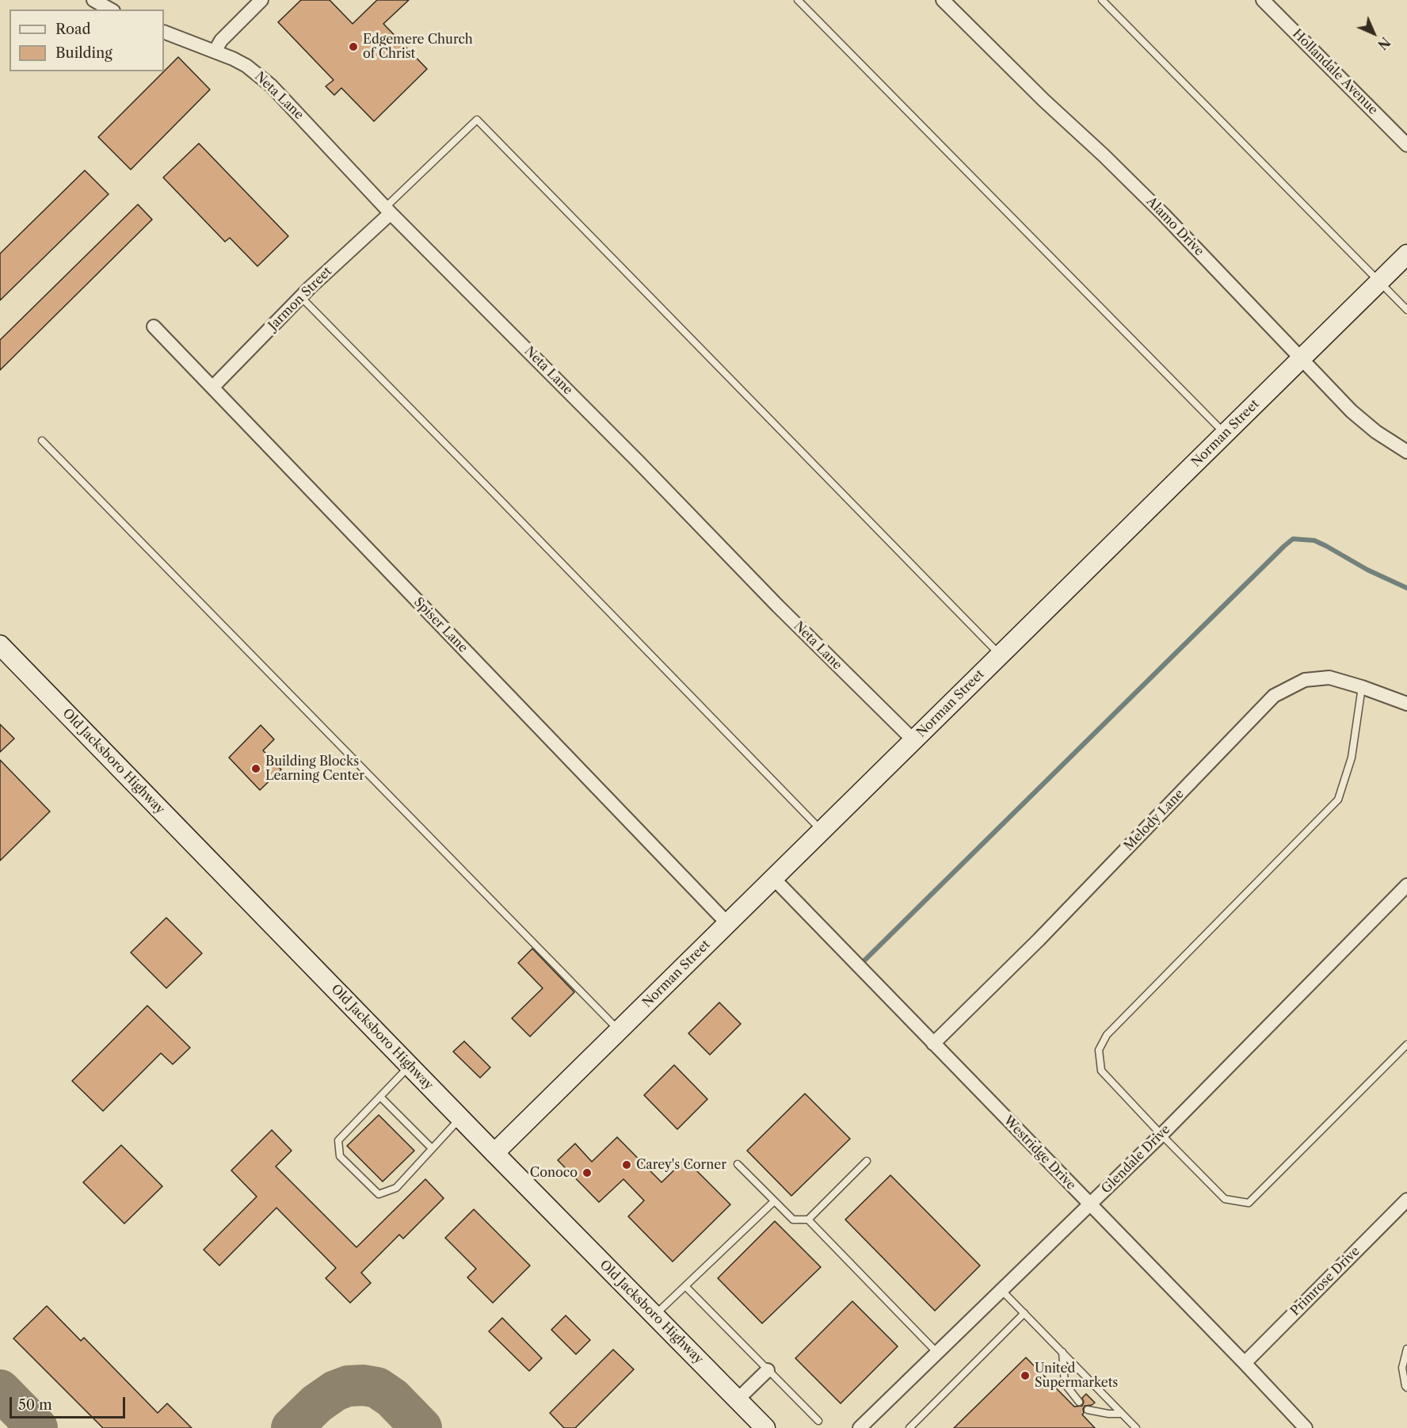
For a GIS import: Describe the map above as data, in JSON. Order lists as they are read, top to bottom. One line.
{"streets":{"street":["Hollandale Avenue","Neta Lane","Alamo Drive","Jarmon Street","Norman Street","Spiser Lane","Old Jacksboro Highway","Melody Lane","Westridge Drive","Glendale Drive","Primrose Drive"]},"crossings":[["Neta Lane","Jarmon Street"],["Neta Lane","Norman Street"],["Alamo Drive","Norman Street"],["Jarmon Street","Spiser Lane"],["Norman Street","Spiser Lane"],["Norman Street","Old Jacksboro Highway"],["Norman Street","Westridge Drive"],["Melody Lane","Westridge Drive"],["Westridge Drive","Glendale Drive"],["Westridge Drive","Primrose Drive"]],"places":["Edgemere Church of Christ","Building Blocks Learning Center","Carey's Corner","Conoco","United Supermarkets"],"legend":["Road","Building"],"scale_bar":"50 m","north":"bottom right"}
